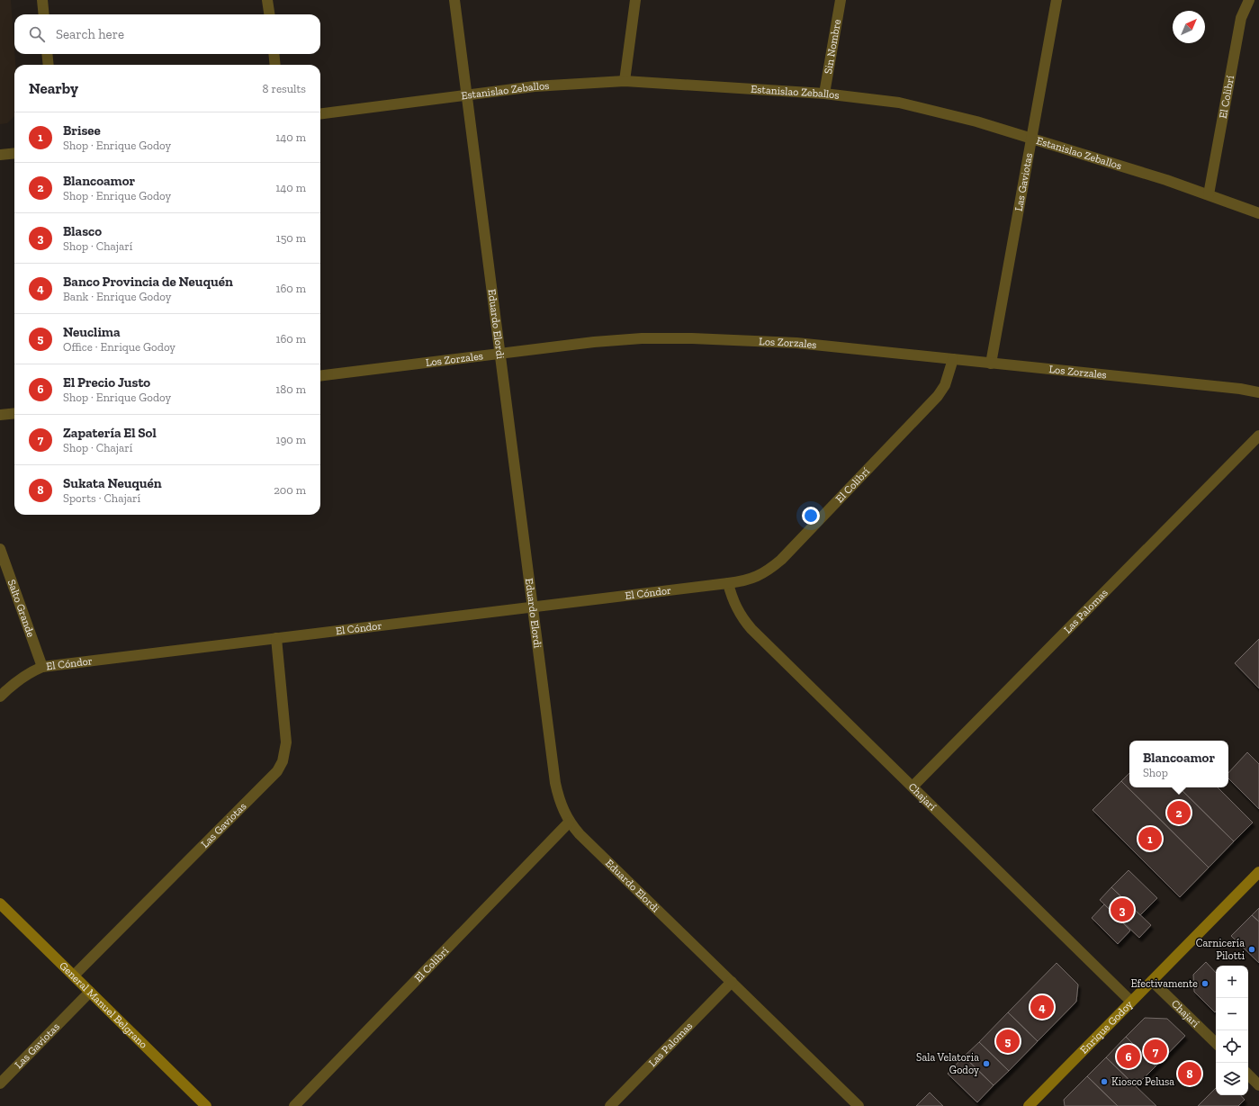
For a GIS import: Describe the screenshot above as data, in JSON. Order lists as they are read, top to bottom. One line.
{"streets":{"main road":["General Manuel Belgrano","Enrique Godoy"],"street":["Sin Nombre","Estanislao Zeballos","El Colibrí","Las Gaviotas","Eduardo Elordi","Los Zorzales","El Cóndor","Salto Grande","Las Palomas","Chajarí"]},"crossings":[["Sin Nombre","Estanislao Zeballos"],["Estanislao Zeballos","El Colibrí"],["Estanislao Zeballos","Las Gaviotas"],["Estanislao Zeballos","Eduardo Elordi"],["El Colibrí","Eduardo Elordi"],["El Colibrí","Los Zorzales"],["El Colibrí","El Cóndor"],["El Colibrí","Chajarí"],["Las Gaviotas","Los Zorzales"],["Las Gaviotas","El Cóndor"],["Las Gaviotas","General Manuel Belgrano"],["Eduardo Elordi","Los Zorzales"],["Eduardo Elordi","El Cóndor"],["Eduardo Elordi","Las Palomas"],["El Cóndor","Salto Grande"],["El Cóndor","Chajarí"],["Las Palomas","Chajarí"],["Chajarí","Enrique Godoy"]],"places":["Carnicería Pilotti","Efectivamente","Sala Velatoria Godoy","Kiosco Pelusa"],"north":"top right","page":{"search":"Search here","heading":["Nearby","8 results"],"list":[{"mark":"1","name":"Brisee","note":"Shop · Enrique Godoy","value":"140 m"},{"mark":"2","name":"Blancoamor","note":"Shop · Enrique Godoy","value":"140 m"},{"mark":"3","name":"Blasco","note":"Shop · Chajarí","value":"150 m"},{"mark":"4","name":"Banco Provincia de Neuquén","note":"Bank · Enrique Godoy","value":"160 m"},{"mark":"5","name":"Neuclima","note":"Office · Enrique Godoy","value":"160 m"},{"mark":"6","name":"El Precio Justo","note":"Shop · Enrique Godoy","value":"180 m"},{"mark":"7","name":"Zapatería El Sol","note":"Shop · Chajarí","value":"190 m"},{"mark":"8","name":"Sukata Neuquén","note":"Sports · Chajarí","value":"200 m"}],"popup":["Blancoamor","Shop"],"pins":["2","1","3","4","5","7","6","8"],"map_buttons":["+","−"]}}
